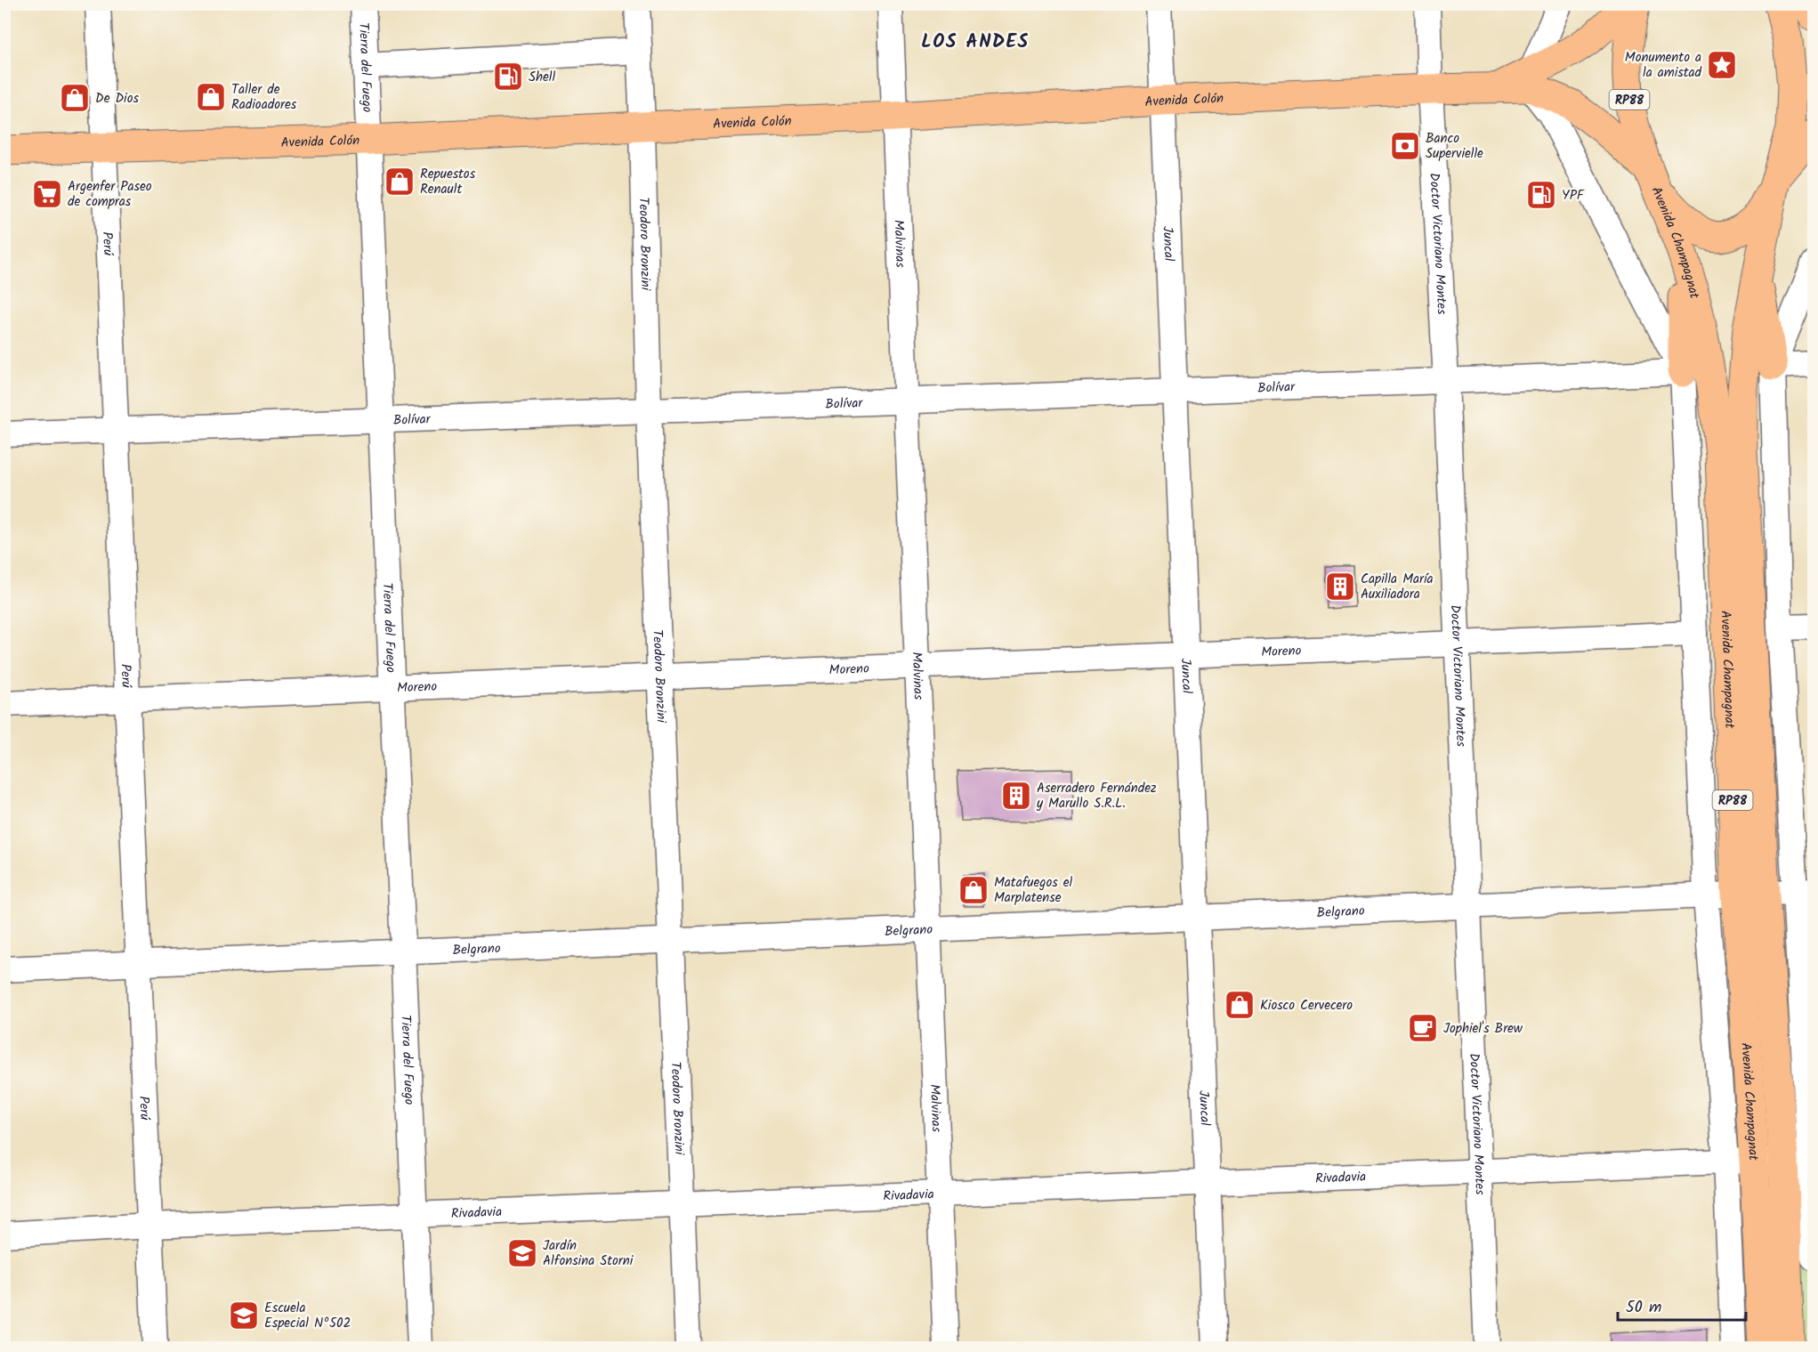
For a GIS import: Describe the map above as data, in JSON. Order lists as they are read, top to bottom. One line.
{"streets":{"main road":["Avenida Colón","RP88","Avenida Champagnat"],"street":["Tierra del Fuego","Perú","Teodoro Bronzini","Malvinas","Juncal","Doctor Victoriano Montes","Bolívar","Moreno","Belgrano","Rivadavia"]},"crossings":[["Tierra del Fuego","Avenida Colón"],["Tierra del Fuego","Bolívar"],["Tierra del Fuego","Moreno"],["Tierra del Fuego","Belgrano"],["Tierra del Fuego","Rivadavia"],["Avenida Colón","Perú"],["Avenida Colón","Teodoro Bronzini"],["Avenida Colón","Malvinas"],["Avenida Colón","Juncal"],["Avenida Colón","Doctor Victoriano Montes"],["RP88","Avenida Champagnat"],["Avenida Champagnat","Belgrano"],["Avenida Champagnat","Rivadavia"],["Perú","Bolívar"],["Perú","Moreno"],["Perú","Belgrano"],["Perú","Rivadavia"],["Teodoro Bronzini","Bolívar"],["Teodoro Bronzini","Moreno"],["Teodoro Bronzini","Belgrano"],["Teodoro Bronzini","Rivadavia"],["Malvinas","Bolívar"],["Malvinas","Moreno"],["Malvinas","Belgrano"],["Malvinas","Rivadavia"],["Juncal","Bolívar"],["Juncal","Moreno"],["Juncal","Belgrano"],["Juncal","Rivadavia"],["Doctor Victoriano Montes","Bolívar"],["Doctor Victoriano Montes","Moreno"],["Doctor Victoriano Montes","Belgrano"],["Doctor Victoriano Montes","Rivadavia"]],"districts":["LOS ANDES"],"places":{"place":["Monumento a la amistad"],"fuel station":["Shell","YPF"],"shop":["Taller de Radioadores","De Dios","Repuestos Renault","Matafuegos el Marplatense","Kiosco Cervecero"],"bank":["Banco Supervielle"],"supermarket":["Argenfer Paseo de compras"],"building":["Capilla María Auxiliadora","Aserradero Fernández y Marullo S.R.L."],"cafe":["Jophiel's Brew"],"school or university":["Jardín Alfonsina Storni","Escuela Especial Nº502"]},"scale_bar":"50 m"}
